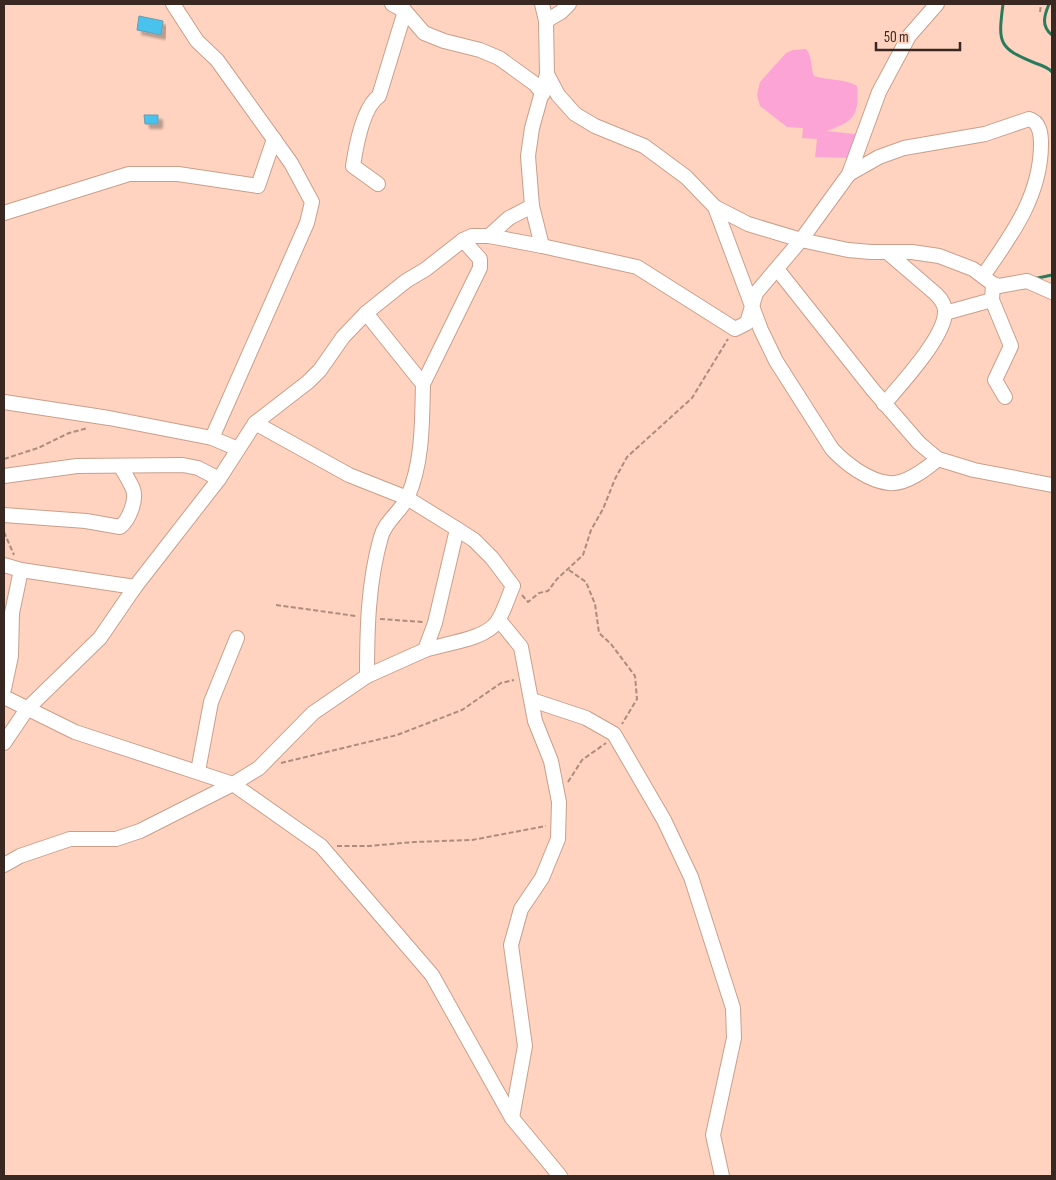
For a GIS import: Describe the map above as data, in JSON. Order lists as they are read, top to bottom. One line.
{"scale_bar":"50 m"}
